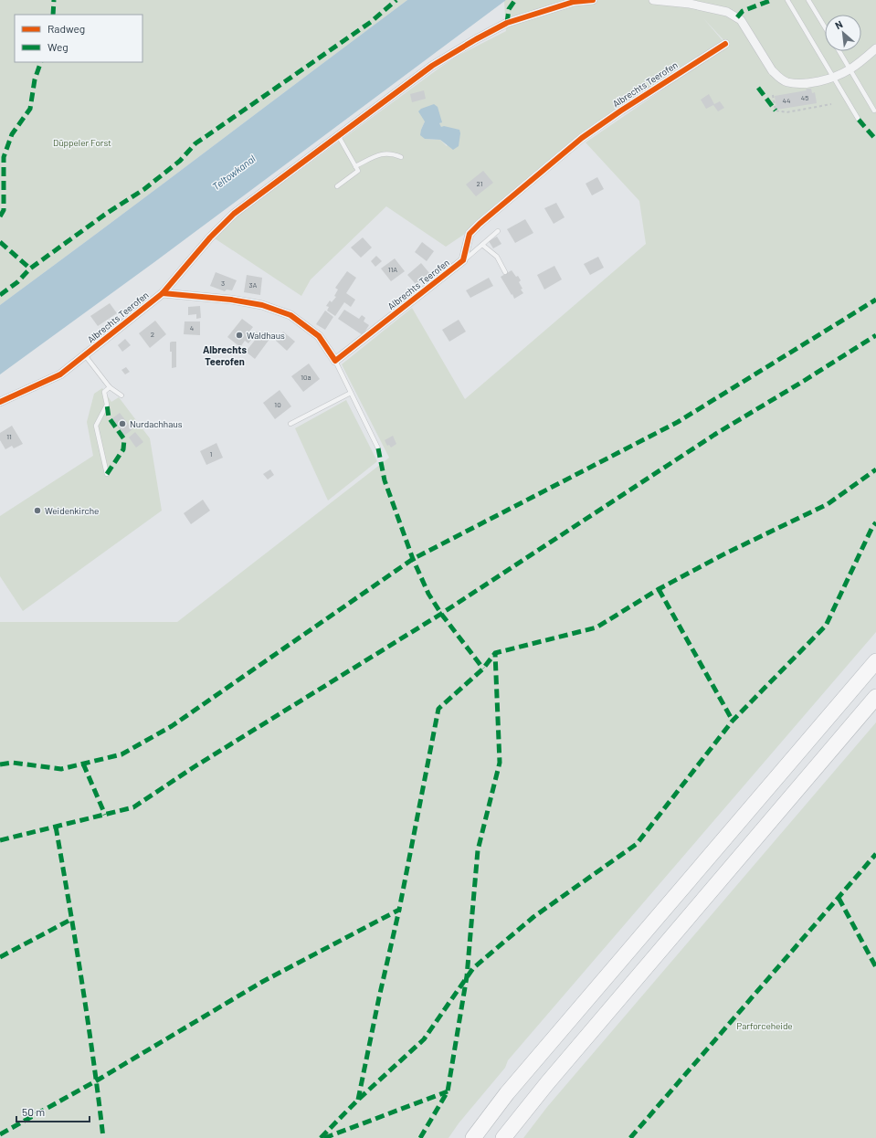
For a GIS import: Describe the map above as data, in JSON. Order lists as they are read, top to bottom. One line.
{"streets":{"street":["Albrechts Teerofen"]},"districts":["Albrechts Teerofen"],"water":["Teltowkanal"],"parks":["Düppeler Forst","Parforceheide"],"places":["Waldhaus","Nurdachhaus","Weidenkirche"],"house_numbers":["45","44","21","11A","3","3A","4","2","10a","10","11","1"],"legend":["Radweg","Weg"],"scale_bar":"50 m","north":"top left"}
